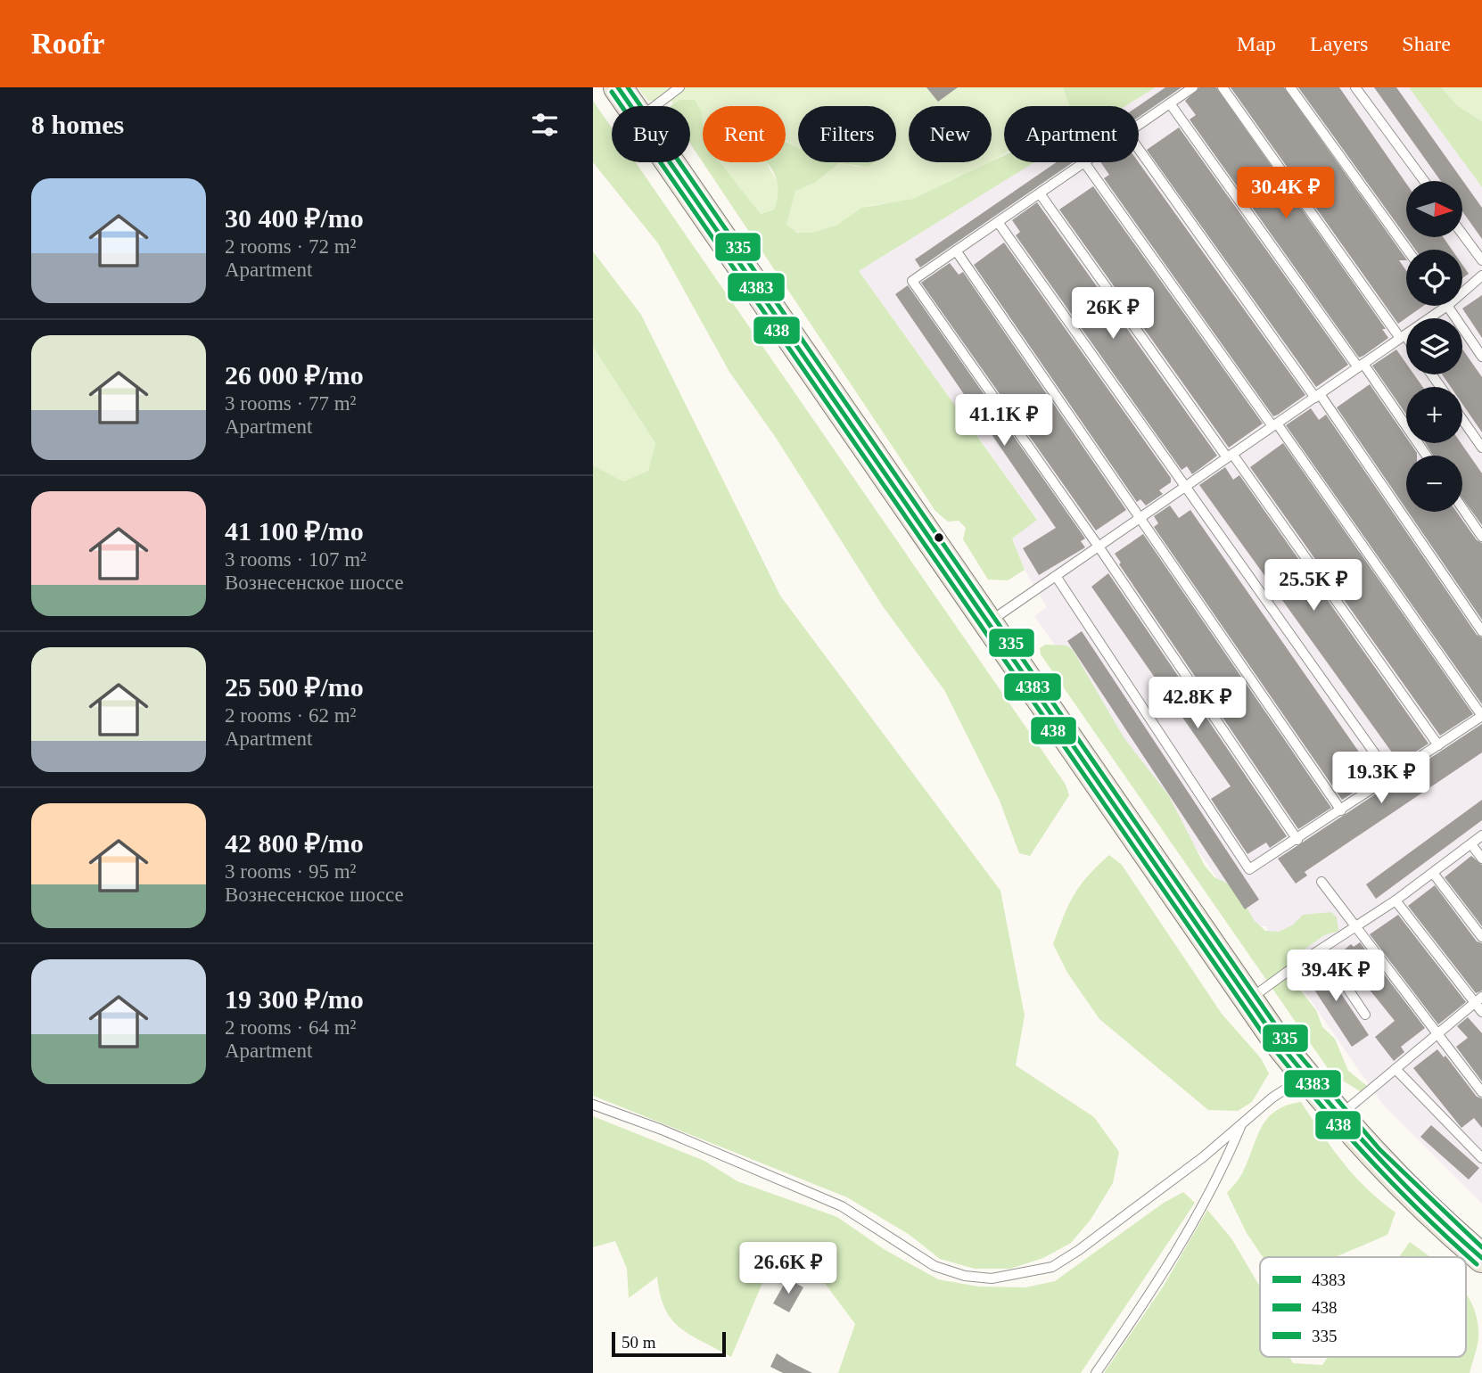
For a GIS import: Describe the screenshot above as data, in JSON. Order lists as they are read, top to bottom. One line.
{"lines":["transit line 438З","transit line 335","transit line 438"],"legend":["438З","438","335"],"scale_bar":"50 m","north":"right","page":{"header":"Roofr","nav":["Map","Layers","Share"],"heading":"8 homes","chip":["Buy","Rent","Filters","New","Apartment"],"list":[{"name":"30 400 ₽/mo","note":"2 rooms · 72 m² · Apartment"},{"name":"26 000 ₽/mo","note":"3 rooms · 77 m² · Apartment"},{"name":"41 100 ₽/mo","note":"3 rooms · 107 m² · Вознесенское шоссе"},{"name":"25 500 ₽/mo","note":"2 rooms · 62 m² · Apartment"},{"name":"42 800 ₽/mo","note":"3 rooms · 95 m² · Вознесенское шоссе"},{"name":"19 300 ₽/mo","note":"2 rooms · 64 m² · Apartment"}],"price":["30.4K ₽","26K ₽","41.1K ₽","25.5K ₽","42.8K ₽","19.3K ₽","39.4K ₽","26.6K ₽"],"map_buttons":["+","−"],"scale":"50 m"}}
